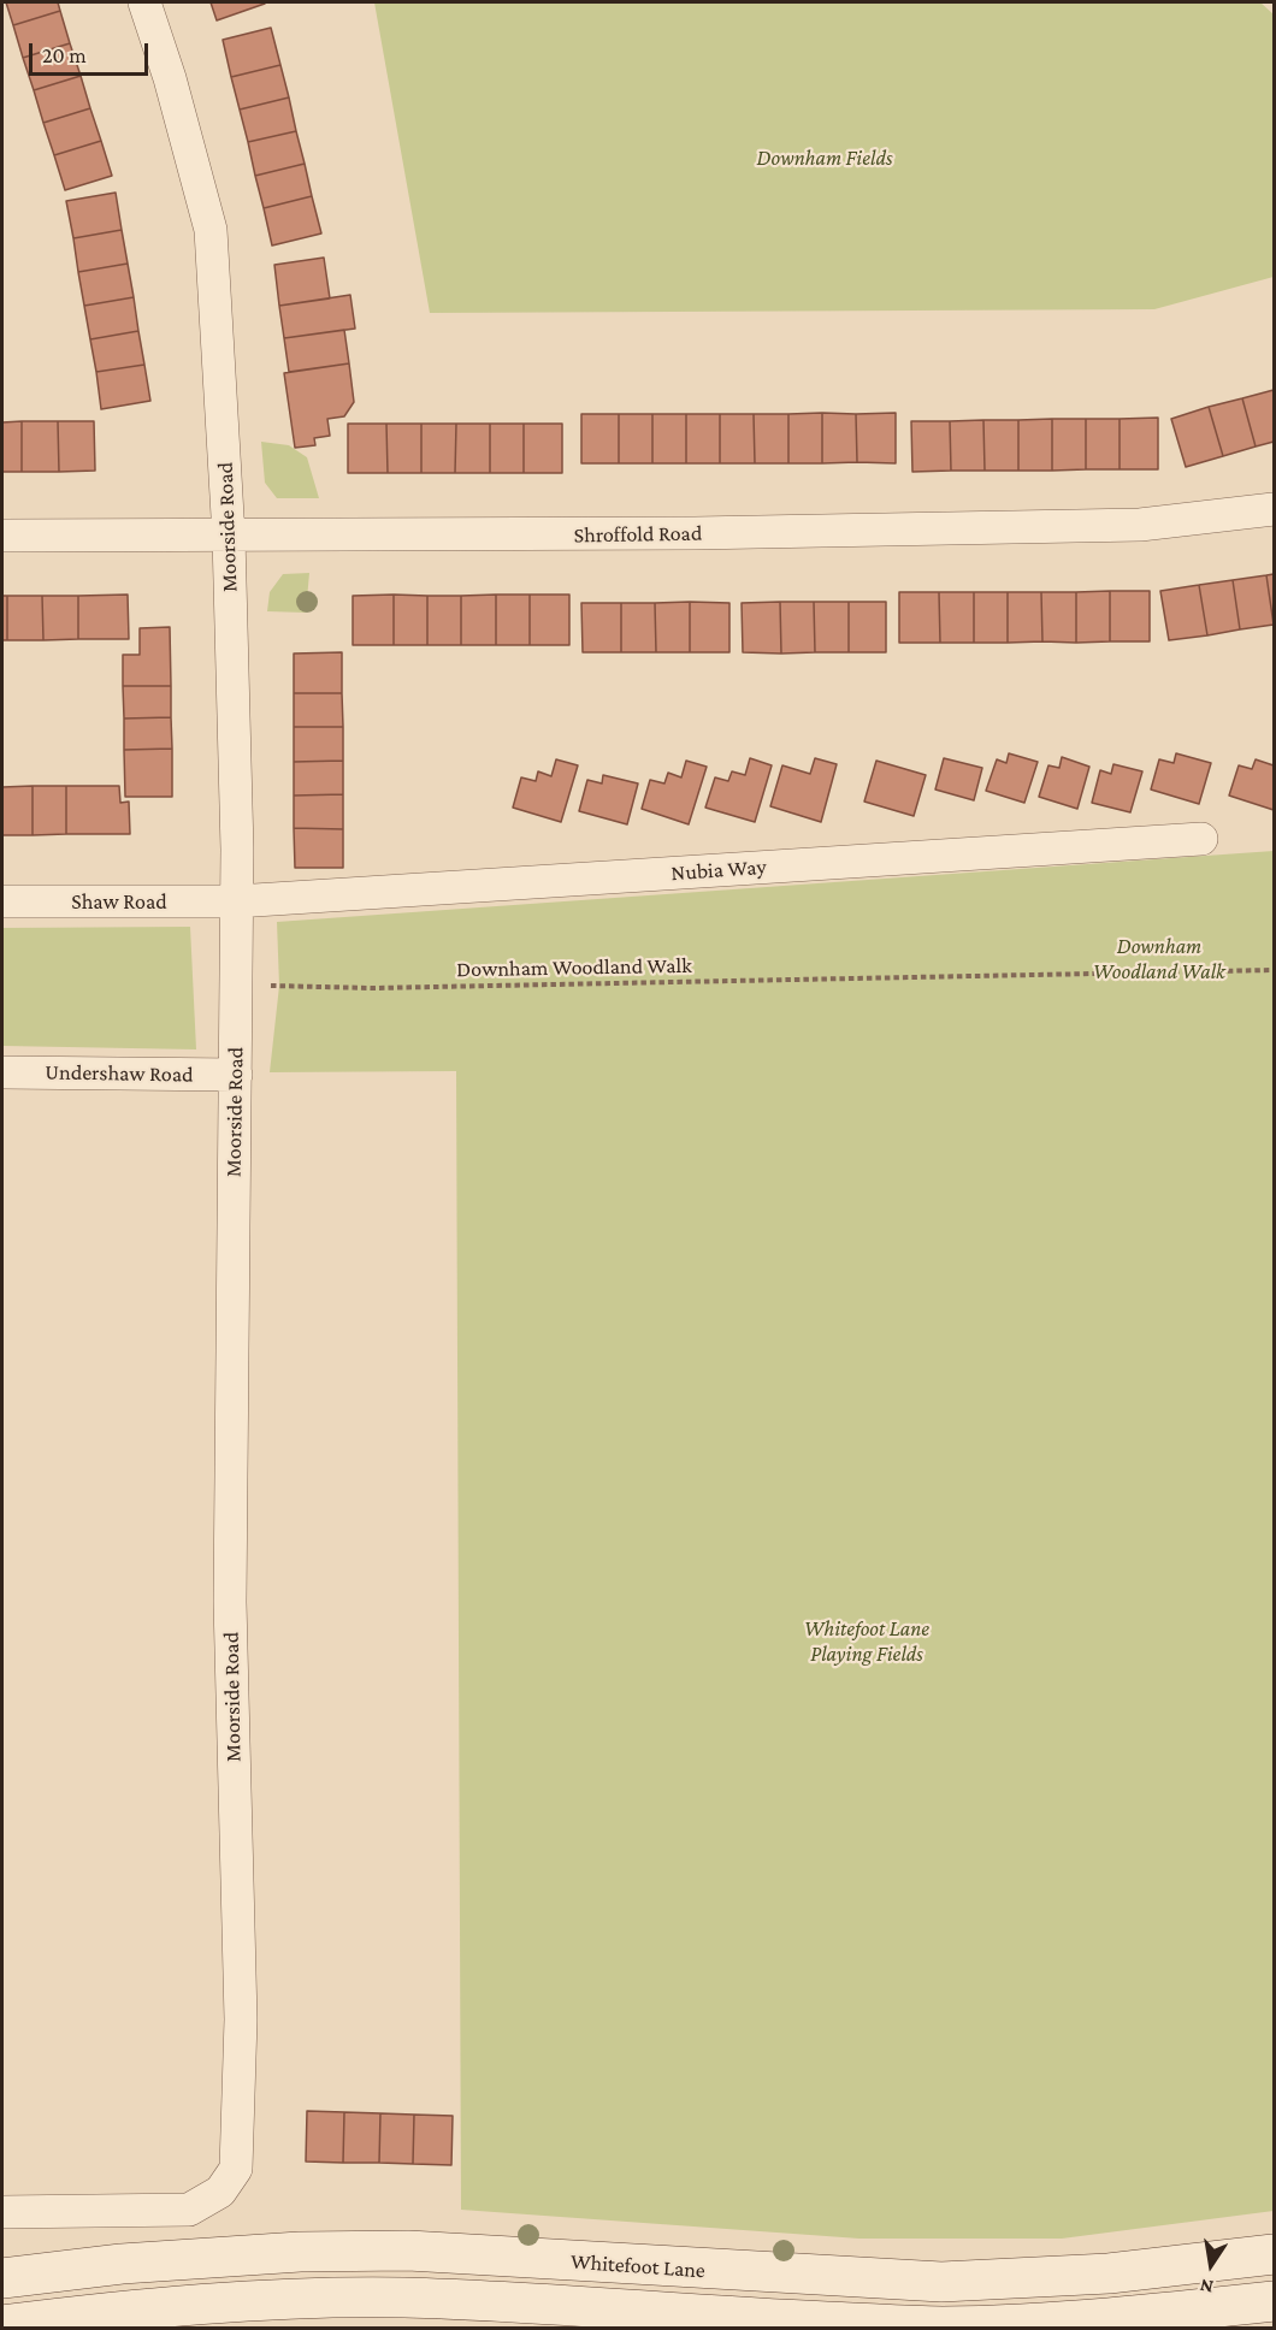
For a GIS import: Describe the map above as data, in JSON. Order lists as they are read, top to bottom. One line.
{"streets":{"street":["Moorside Road","Shroffold Road","Nubia Way","Shaw Road","Undershaw Road","Whitefoot Lane"],"path":["Downham Woodland Walk"]},"crossings":[["Moorside Road","Shroffold Road"],["Moorside Road","Nubia Way"],["Moorside Road","Shaw Road"],["Moorside Road","Undershaw Road"],["Nubia Way","Shaw Road"]],"parks":["Downham Fields","Downham Woodland Walk","Whitefoot Lane Playing Fields"],"scale_bar":"20 m","north":"bottom"}
